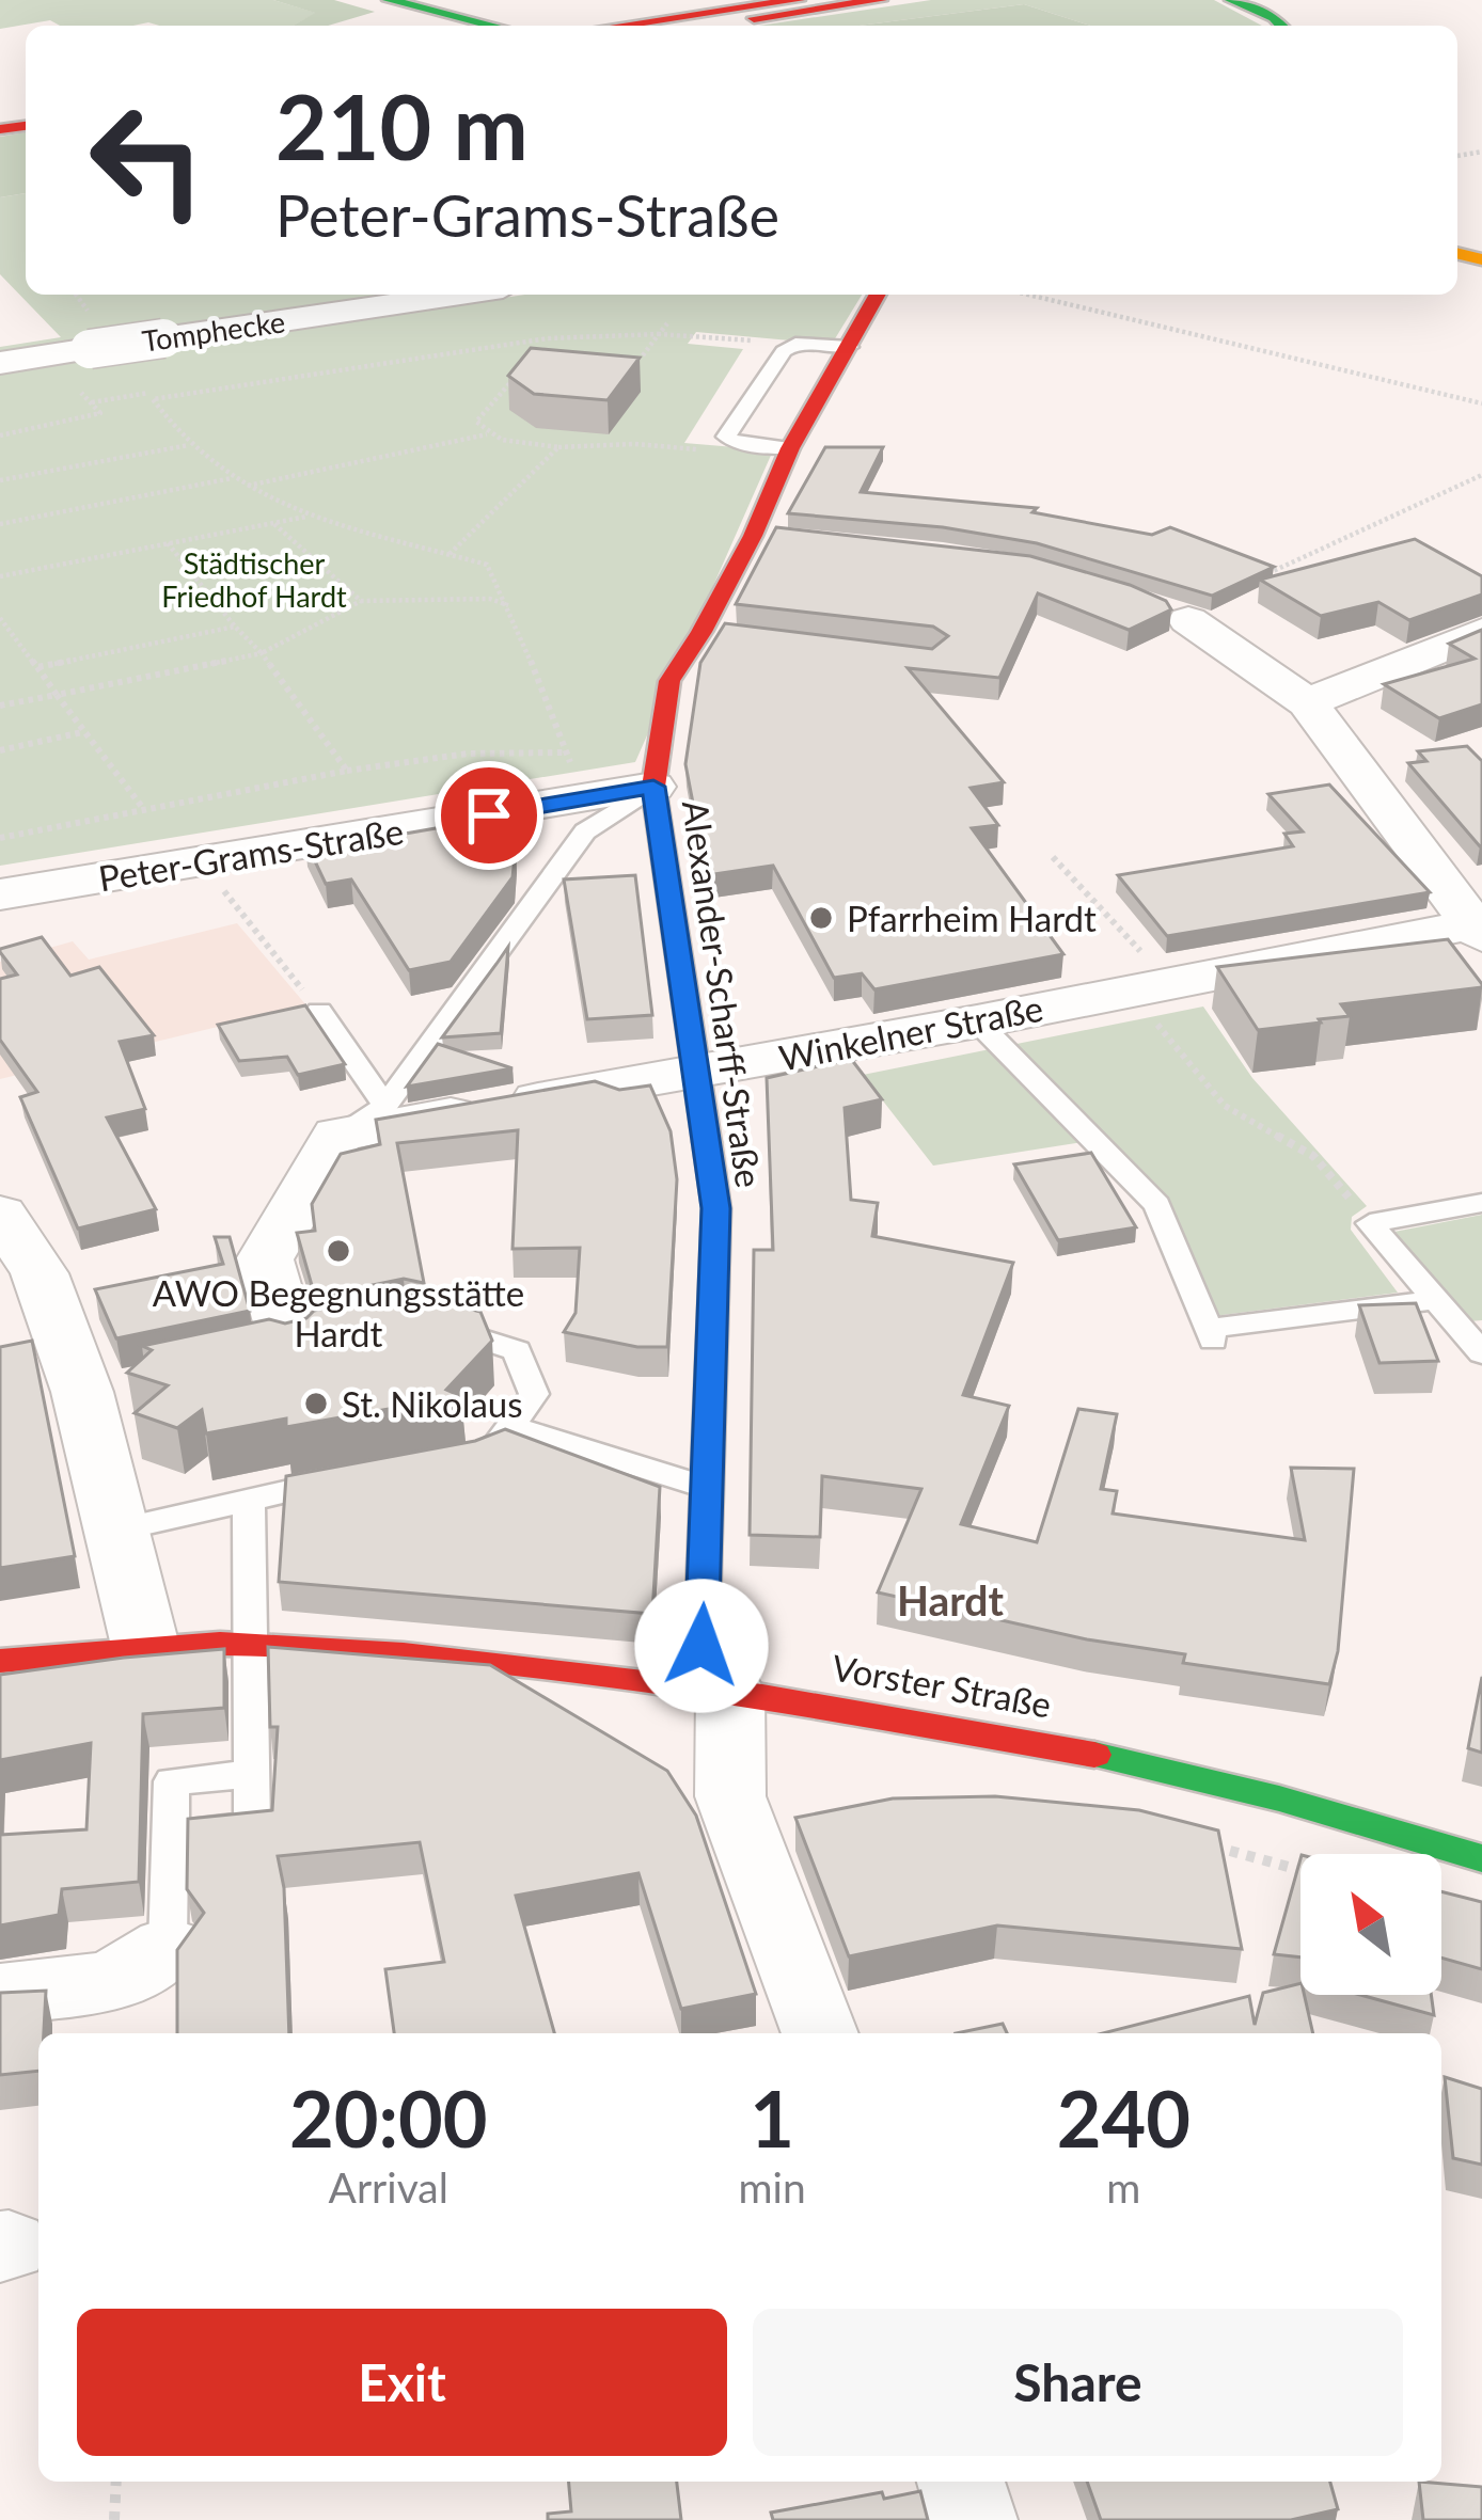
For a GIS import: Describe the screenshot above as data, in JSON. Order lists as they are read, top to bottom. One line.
{"streets":{"main road":["Alexander-Scharff-Straße","Vorster Straße"],"street":["Tomphecke","Peter-Grams-Straße","Winkelner Straße"]},"crossings":[["Peter-Grams-Straße","Alexander-Scharff-Straße"],["Alexander-Scharff-Straße","Winkelner Straße"],["Alexander-Scharff-Straße","Vorster Straße"]],"districts":["Hardt"],"parks":["Städtischer Friedhof Hardt"],"places":["Pfarrheim Hardt","AWO Begegnungsstätte Hardt","St. Nikolaus"],"north":"top left","page":{"turn":["210 m","Peter-Grams-Straße"],"eta":["20:00","Arrival","1","min","240","m"],"buttons":["Exit","Share"]}}
